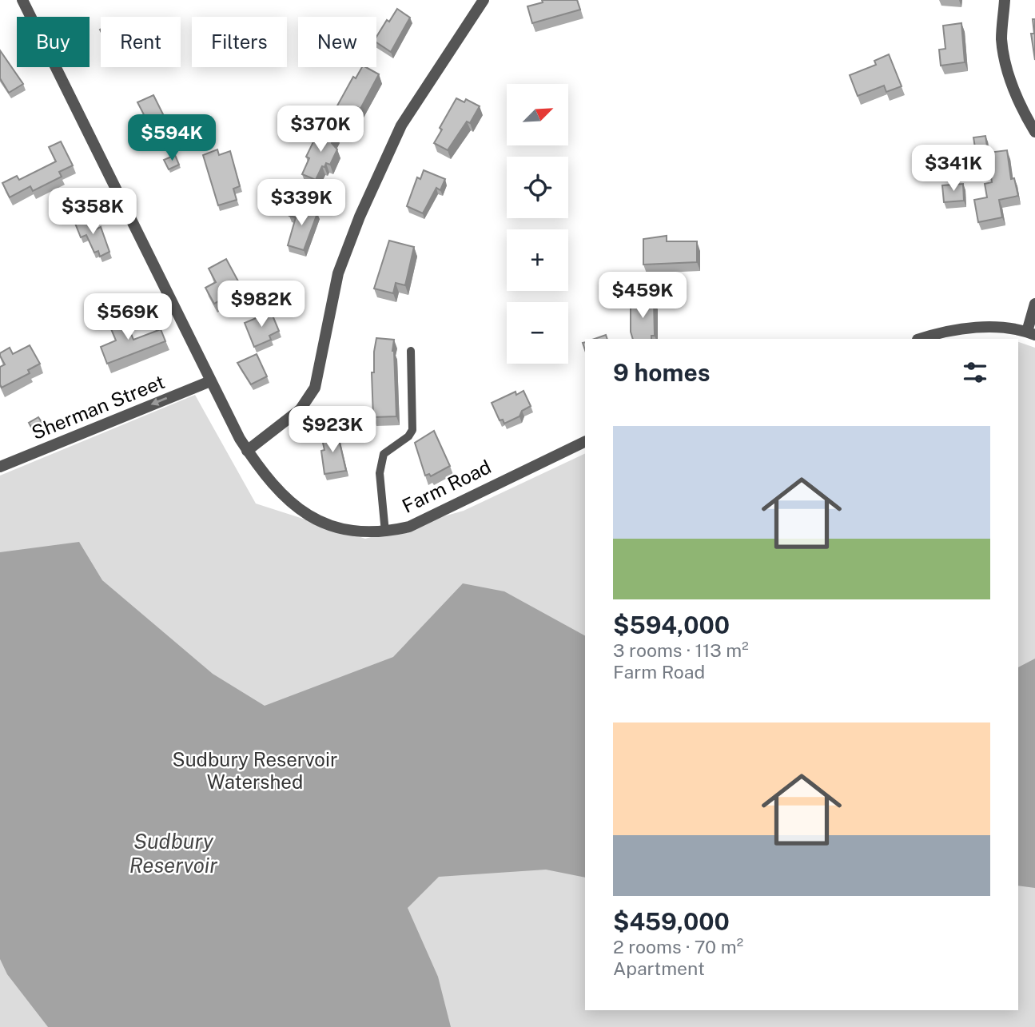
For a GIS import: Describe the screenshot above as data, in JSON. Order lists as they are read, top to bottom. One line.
{"streets":{"street":["Sherman Street","Farm Road"]},"crossings":[["Sherman Street","Farm Road"]],"one_way":["Sherman Street"],"water":["Sudbury Reservoir"],"parks":["Sudbury Reservoir Watershed"],"north":"top right","page":{"chip":["Buy","Rent","Filters","New"],"map_buttons":["+","−"],"price":["$370K","$594K","$341K","$339K","$358K","$459K","$982K","$569K","$923K"],"heading":"9 homes","list":[{"name":"$594,000","note":"3 rooms · 113 m² · Farm Road"},{"name":"$459,000","note":"2 rooms · 70 m² · Apartment"}]}}
